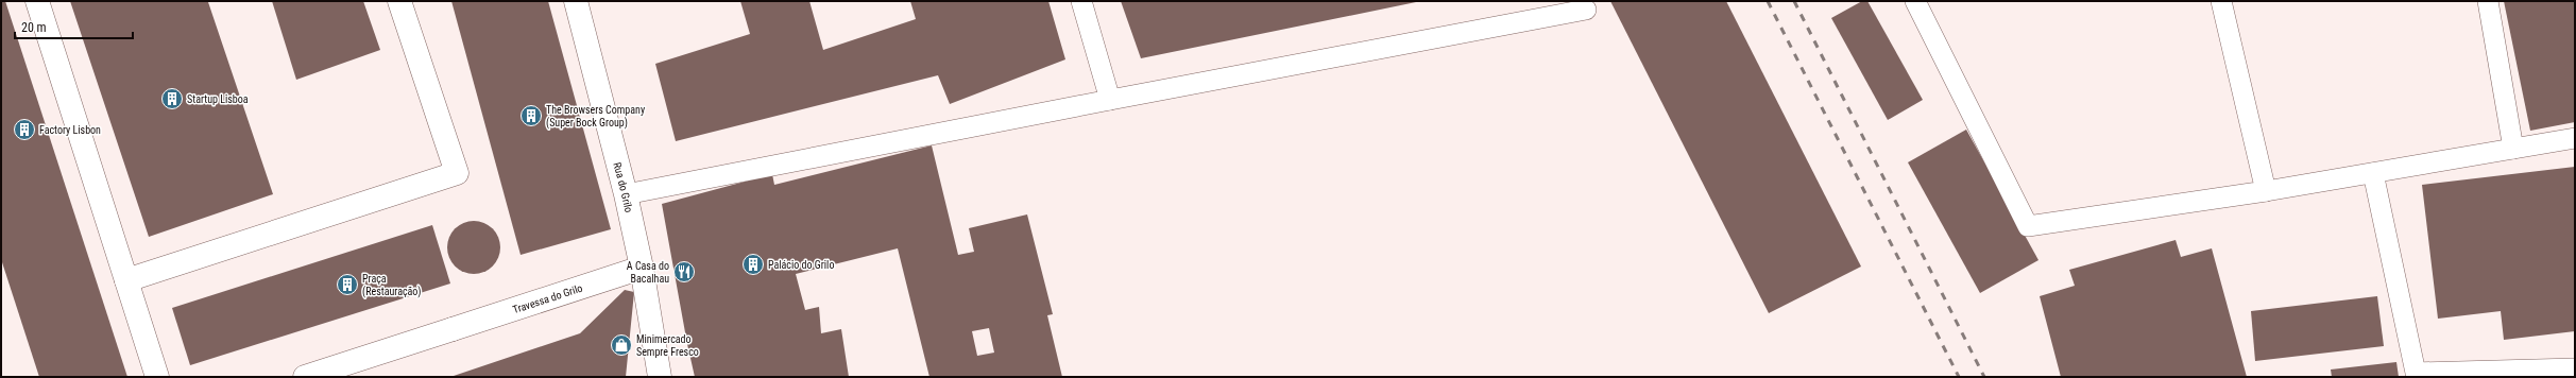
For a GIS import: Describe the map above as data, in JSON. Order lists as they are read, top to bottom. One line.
{"streets":{"street":["Rua do Grilo","Travessa do Grilo"]},"crossings":[["Rua do Grilo","Travessa do Grilo"]],"places":{"building":["Startup Lisboa","The Browsers Company (Super Bock Group)","Factory Lisbon","Palácio do Grilo","Praça (Restauração)"],"restaurant":["A Casa do Bacalhau"],"shop":["Minimercado Sempre Fresco"]},"scale_bar":"20 m"}
